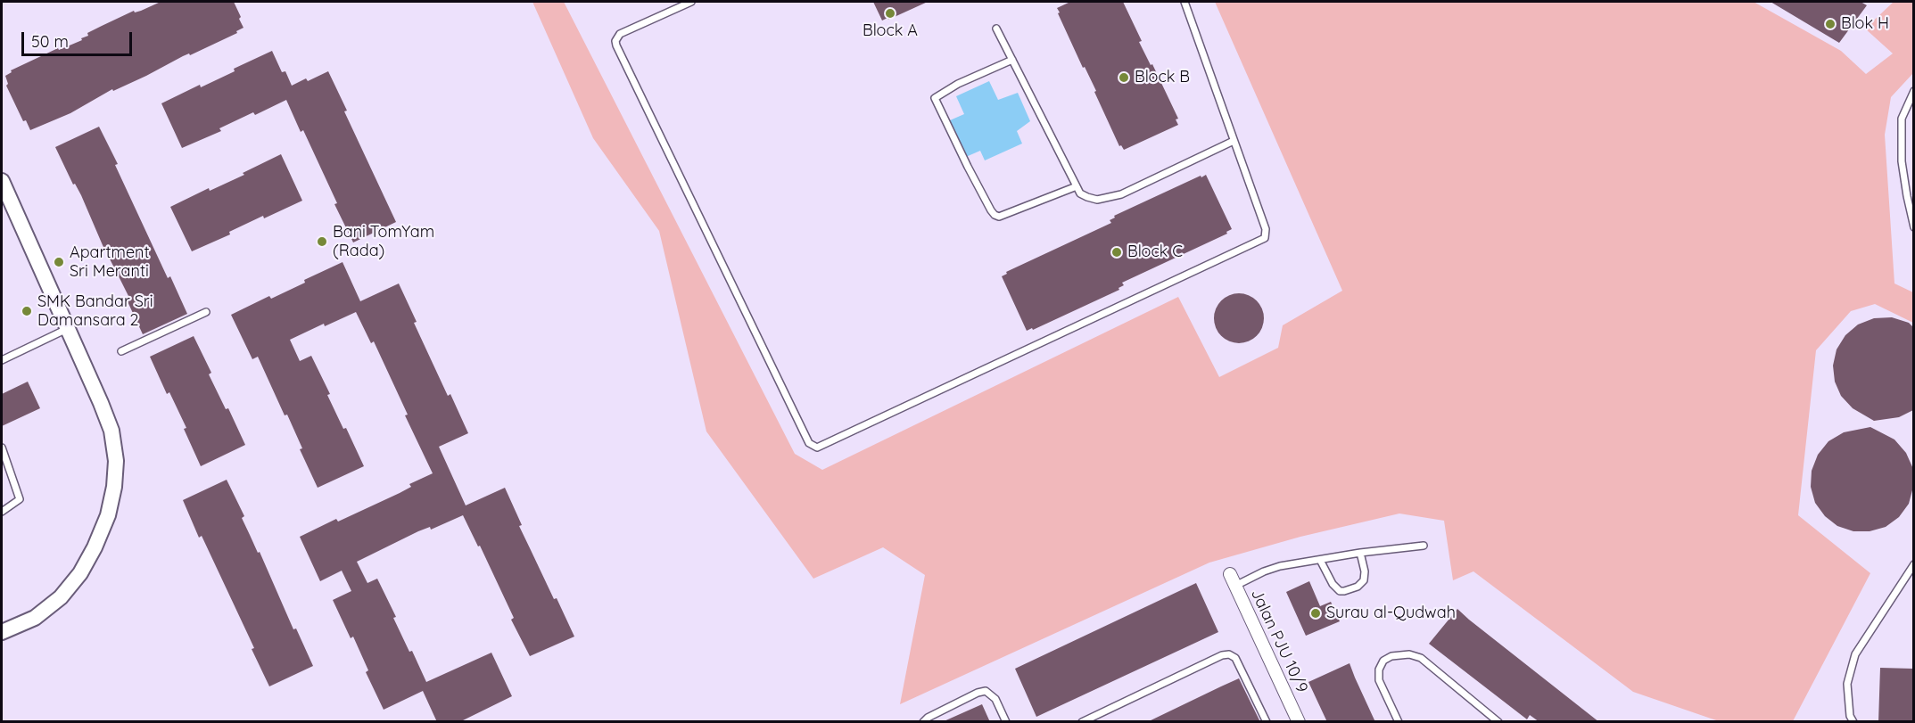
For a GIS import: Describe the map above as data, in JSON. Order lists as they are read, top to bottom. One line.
{"streets":{"street":["Jalan PJU 10/9"]},"places":["Block A","Blok H","Block B","Bani TomYam (Rada)","Block C","Apartment Sri Meranti","SMK Bandar Sri Damansara 2","Surau al-Qudwah"],"scale_bar":"50 m"}
